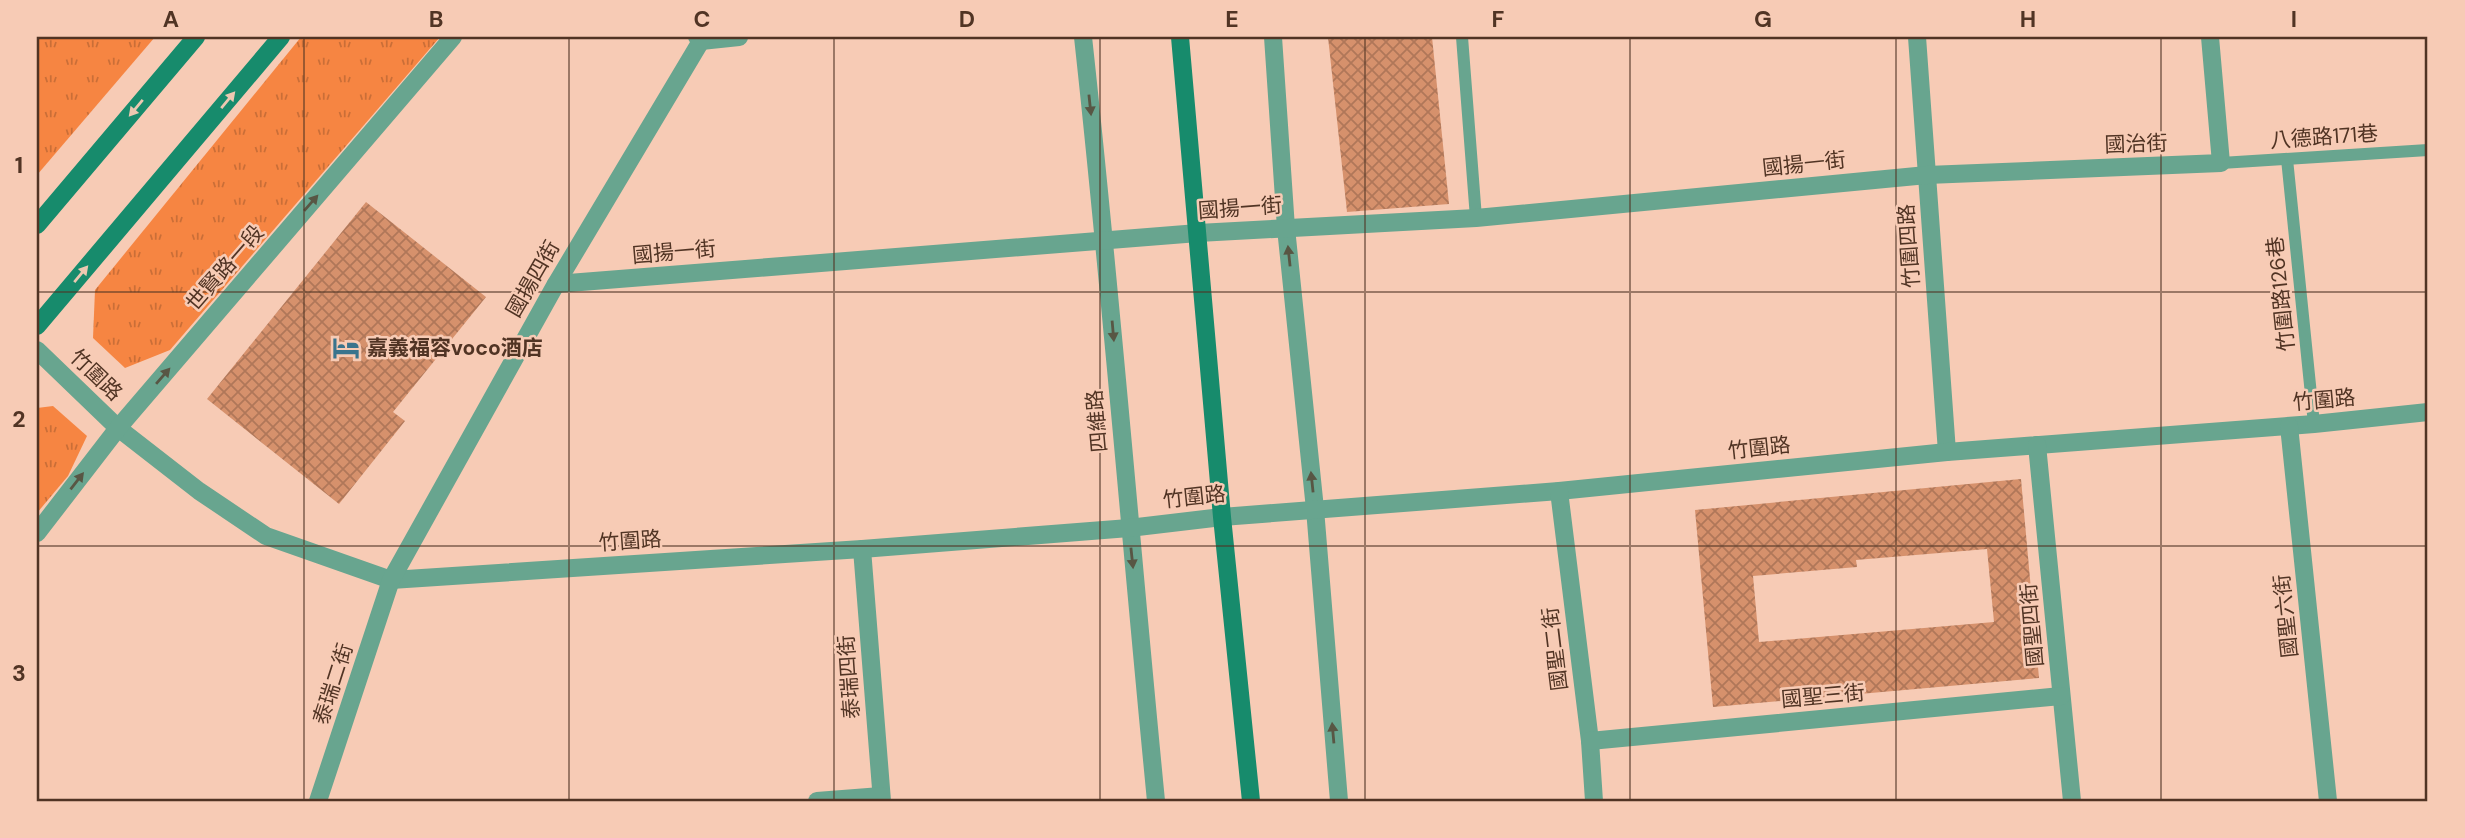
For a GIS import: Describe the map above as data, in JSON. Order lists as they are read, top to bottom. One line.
{"streets":{"street":["國治街","國揚一街","竹圍四路","世賢路一段","國揚四街","竹圍路","四維路","國聖六街","國聖四街","國聖二街","泰瑞四街","泰瑞二街","國聖三街"],"lane":["八德路171巷","竹圍路126巷"]},"crossings":[["八德路171巷","國治街"],["八德路171巷","竹圍路126巷"],["國治街","國揚一街"],["國治街","竹圍四路"],["國揚一街","竹圍四路"],["國揚一街","國揚四街"],["國揚一街","四維路"],["竹圍四路","竹圍路"],["世賢路一段","竹圍路"],["國揚四街","竹圍路"],["國揚四街","泰瑞二街"],["竹圍路126巷","竹圍路"],["竹圍路","四維路"],["竹圍路","國聖六街"],["竹圍路","國聖四街"],["竹圍路","國聖二街"],["竹圍路","泰瑞四街"],["竹圍路","泰瑞二街"],["國聖四街","國聖三街"],["國聖二街","國聖三街"]],"places":{"hotel":["嘉義福容voco酒店"]},"grid":{"columns":["A","B","C","D","E","F","G","H","I"],"rows":["1","2","3"]}}
